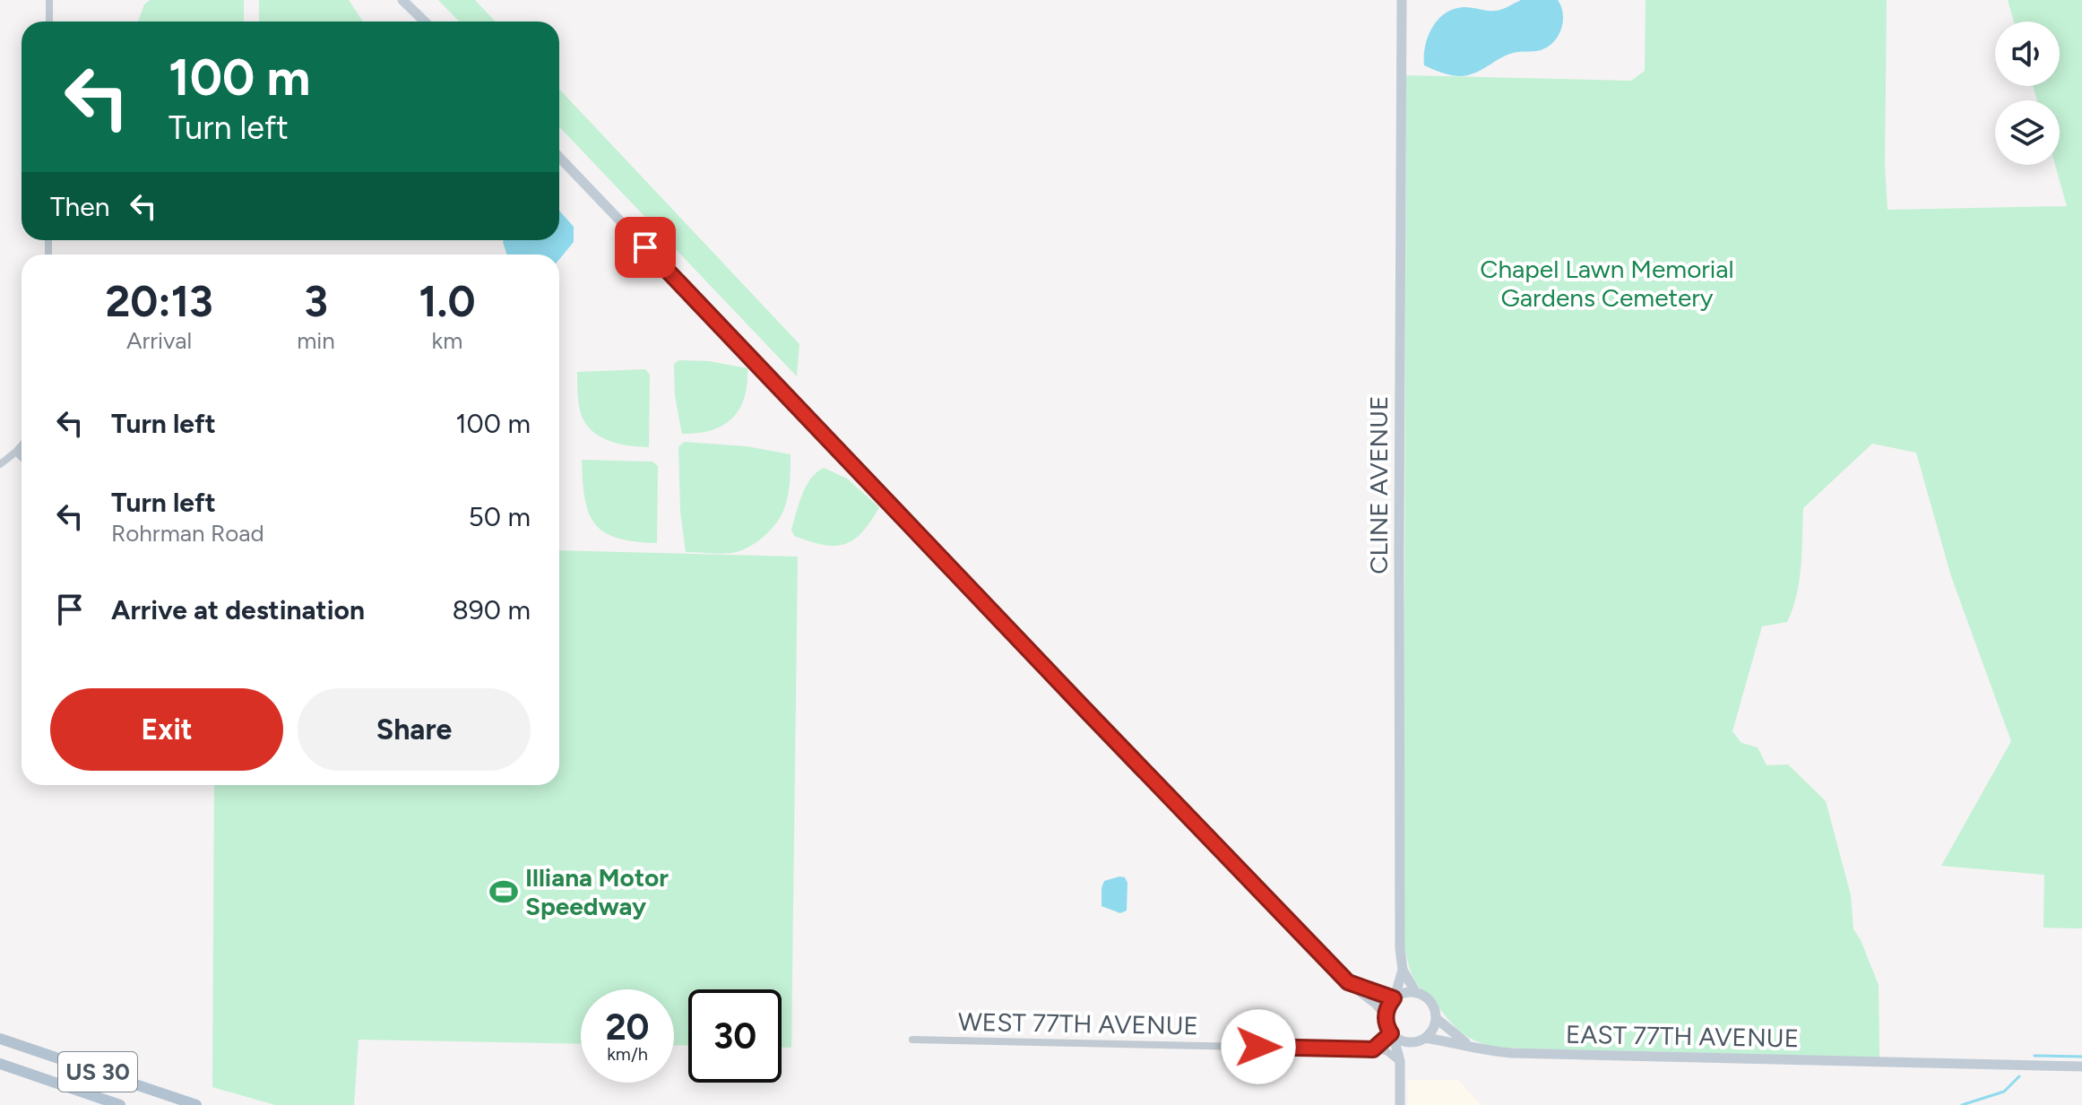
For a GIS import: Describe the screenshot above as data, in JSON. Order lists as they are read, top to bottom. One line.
{"streets":{"main road":["US 30"],"street":["CLINE AVENUE","WEST 77TH AVENUE","EAST 77TH AVENUE"]},"crossings":[["CLINE AVENUE","EAST 77TH AVENUE"]],"parks":["Chapel Lawn Memorial Gardens Cemetery"],"places":{"sports":["Illiana Motor Speedway"]},"page":{"turn":["100 m","Turn left"],"then":"Then","eta":["20:13","Arrival","3","min","1.0","km"],"list":[{"name":"Turn left","value":"100 m"},{"name":"Turn left","note":"Rohrman Road","value":"50 m"},{"name":"Arrive at destination","value":"890 m"}],"buttons":["Exit","Share"],"speed":"20 km/h","limit":"30"}}
